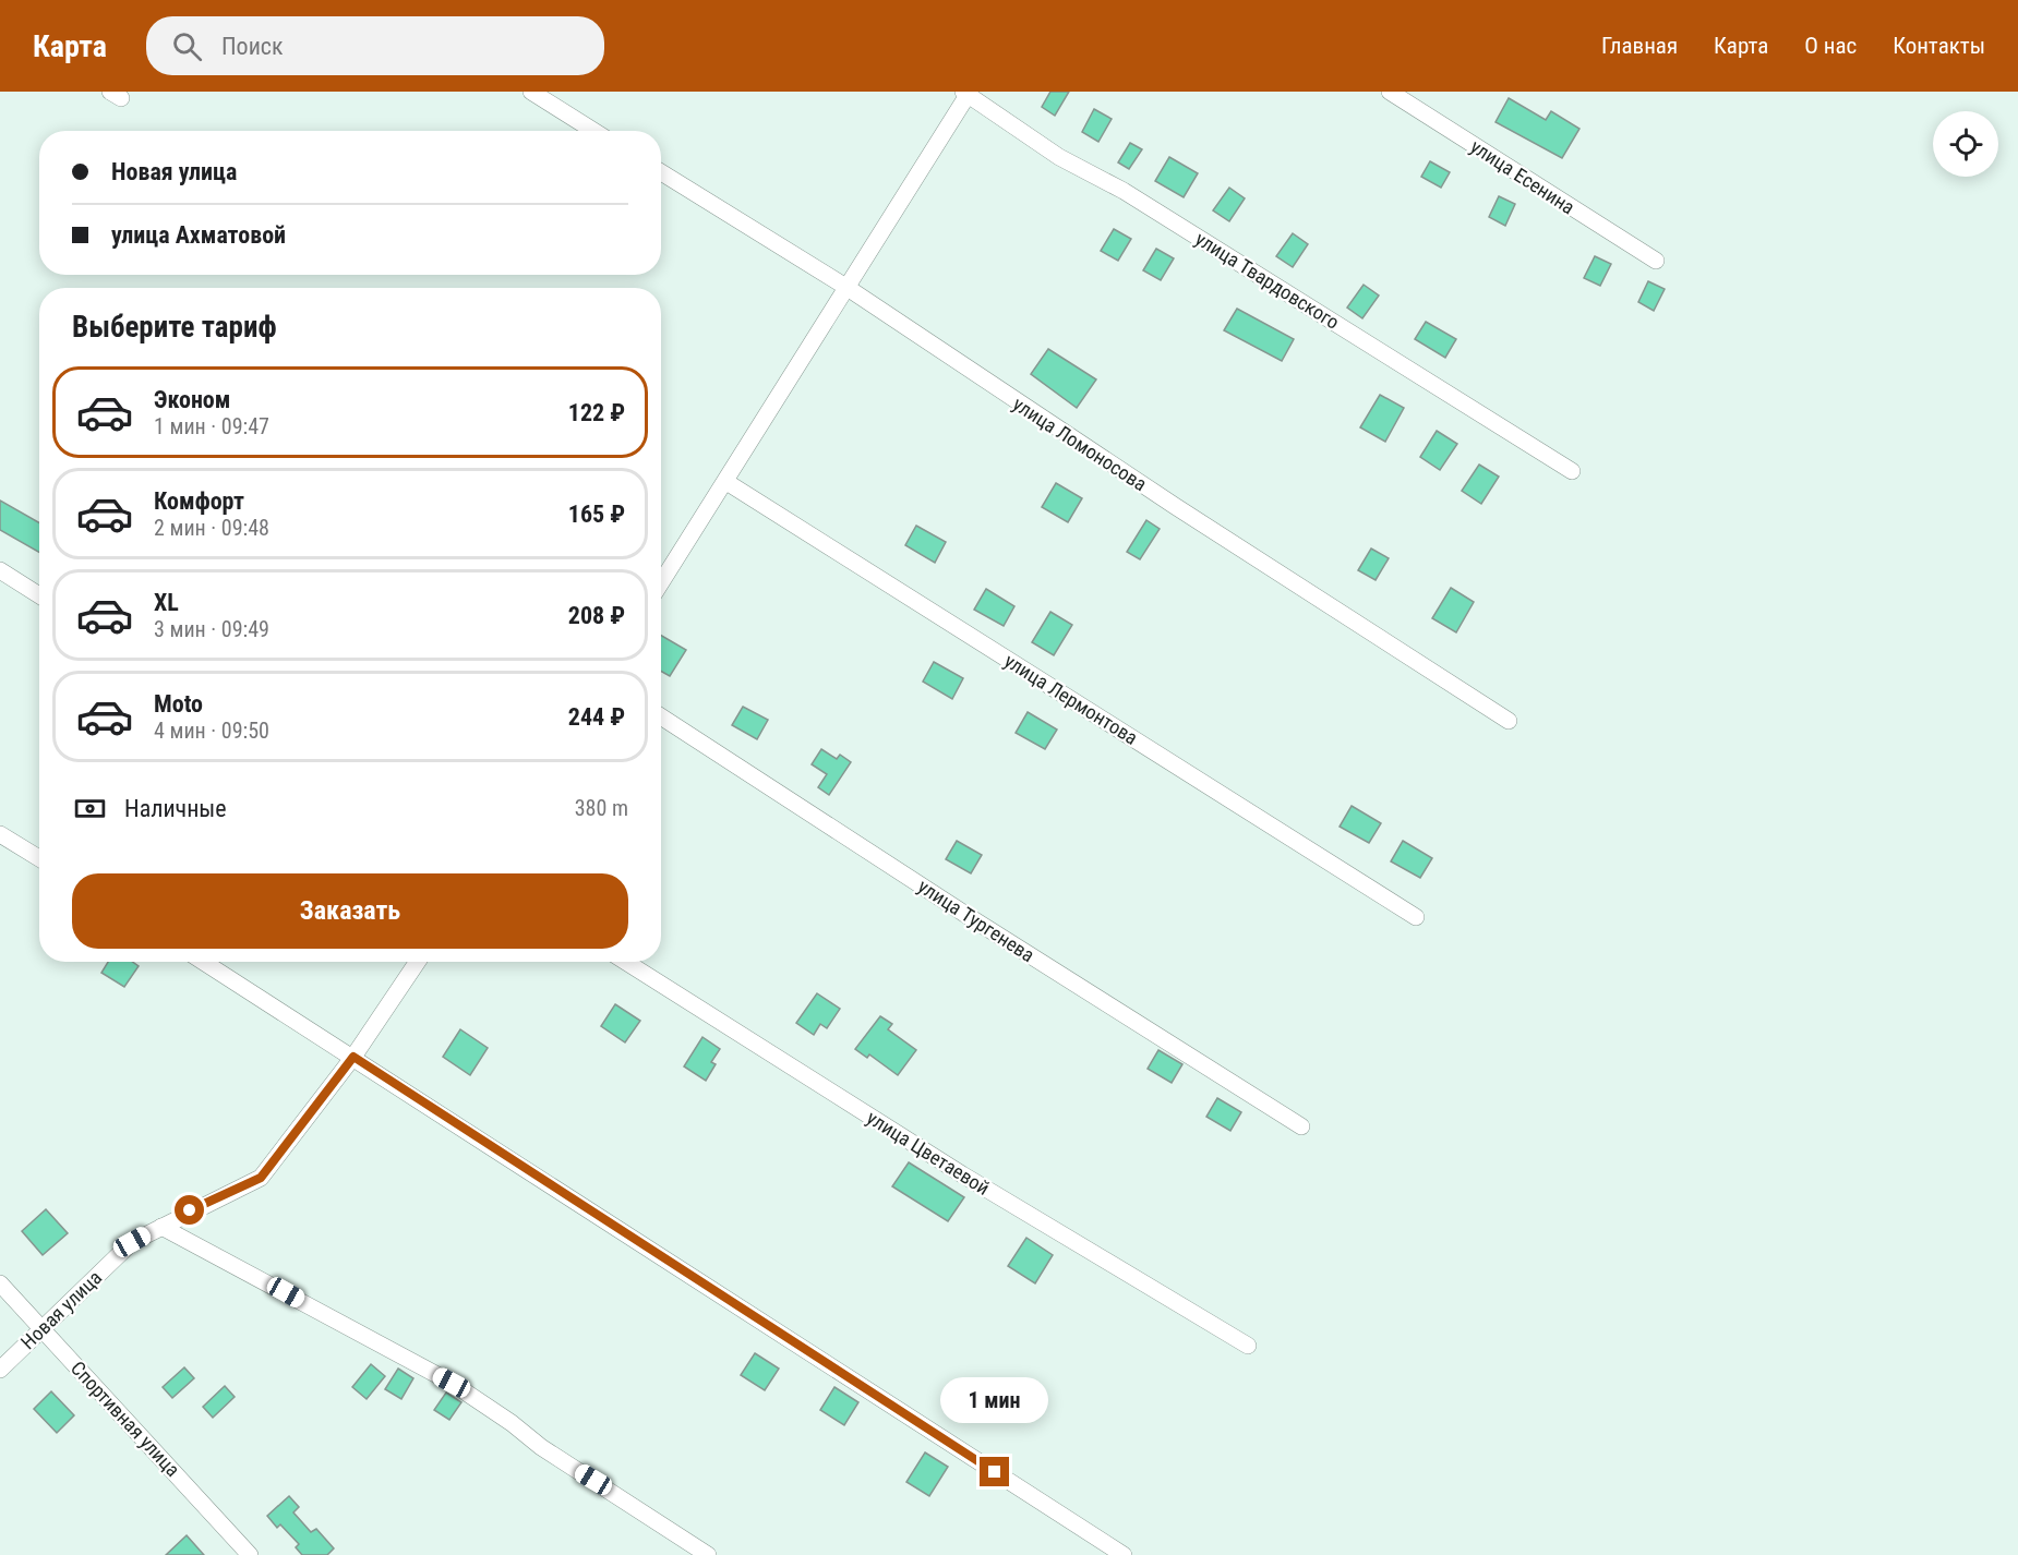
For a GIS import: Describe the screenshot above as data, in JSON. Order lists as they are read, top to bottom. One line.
{"streets":{"street":["улица Есенина","улица Твардовского","улица Ломоносова","улица Лермонтова","улица Тургенева","улица Цветаевой","Новая улица","Спортивная улица"]},"crossings":[["Новая улица","Спортивная улица"]],"page":{"header":"Карта","search":"Поиск","nav":["Главная","Карта","О нас","Контакты"],"banner":["Новая улица","улица Ахматовой"],"heading":"Выберите тариф","list":[{"name":"Эконом","note":"1 мин · 09:47","value":"122 ₽"},{"name":"Комфорт","note":"2 мин · 09:48","value":"165 ₽"},{"name":"XL","note":"3 мин · 09:49","value":"208 ₽"},{"name":"Moto","note":"4 мин · 09:50","value":"244 ₽"}],"pay":["Наличные","380 m"],"buttons":"Заказать","bubble":"1 мин"}}
